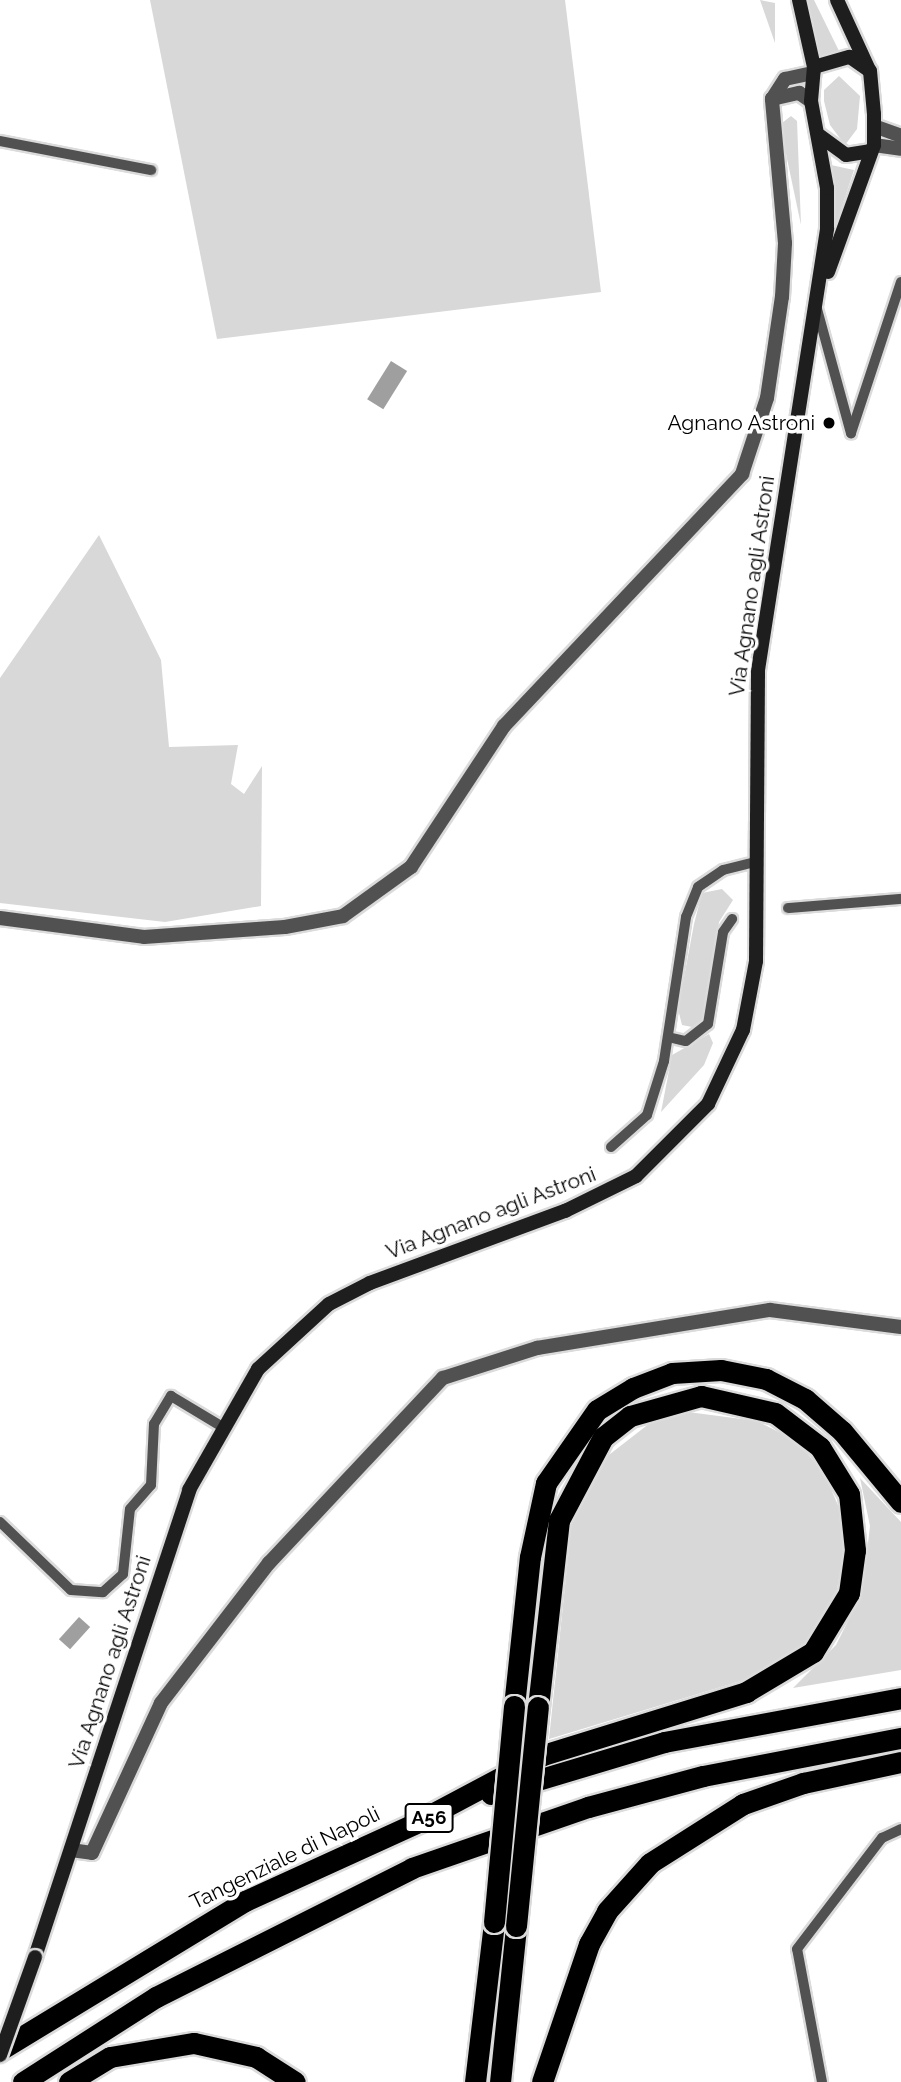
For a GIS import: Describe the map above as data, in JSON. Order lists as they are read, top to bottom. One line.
{"streets":{"highway":["A56","Tangenziale di Napoli"],"street":["Via Agnano agli Astroni"]},"crossings":[["Via Agnano agli Astroni","Tangenziale di Napoli"]],"places":["Agnano Astroni"]}
